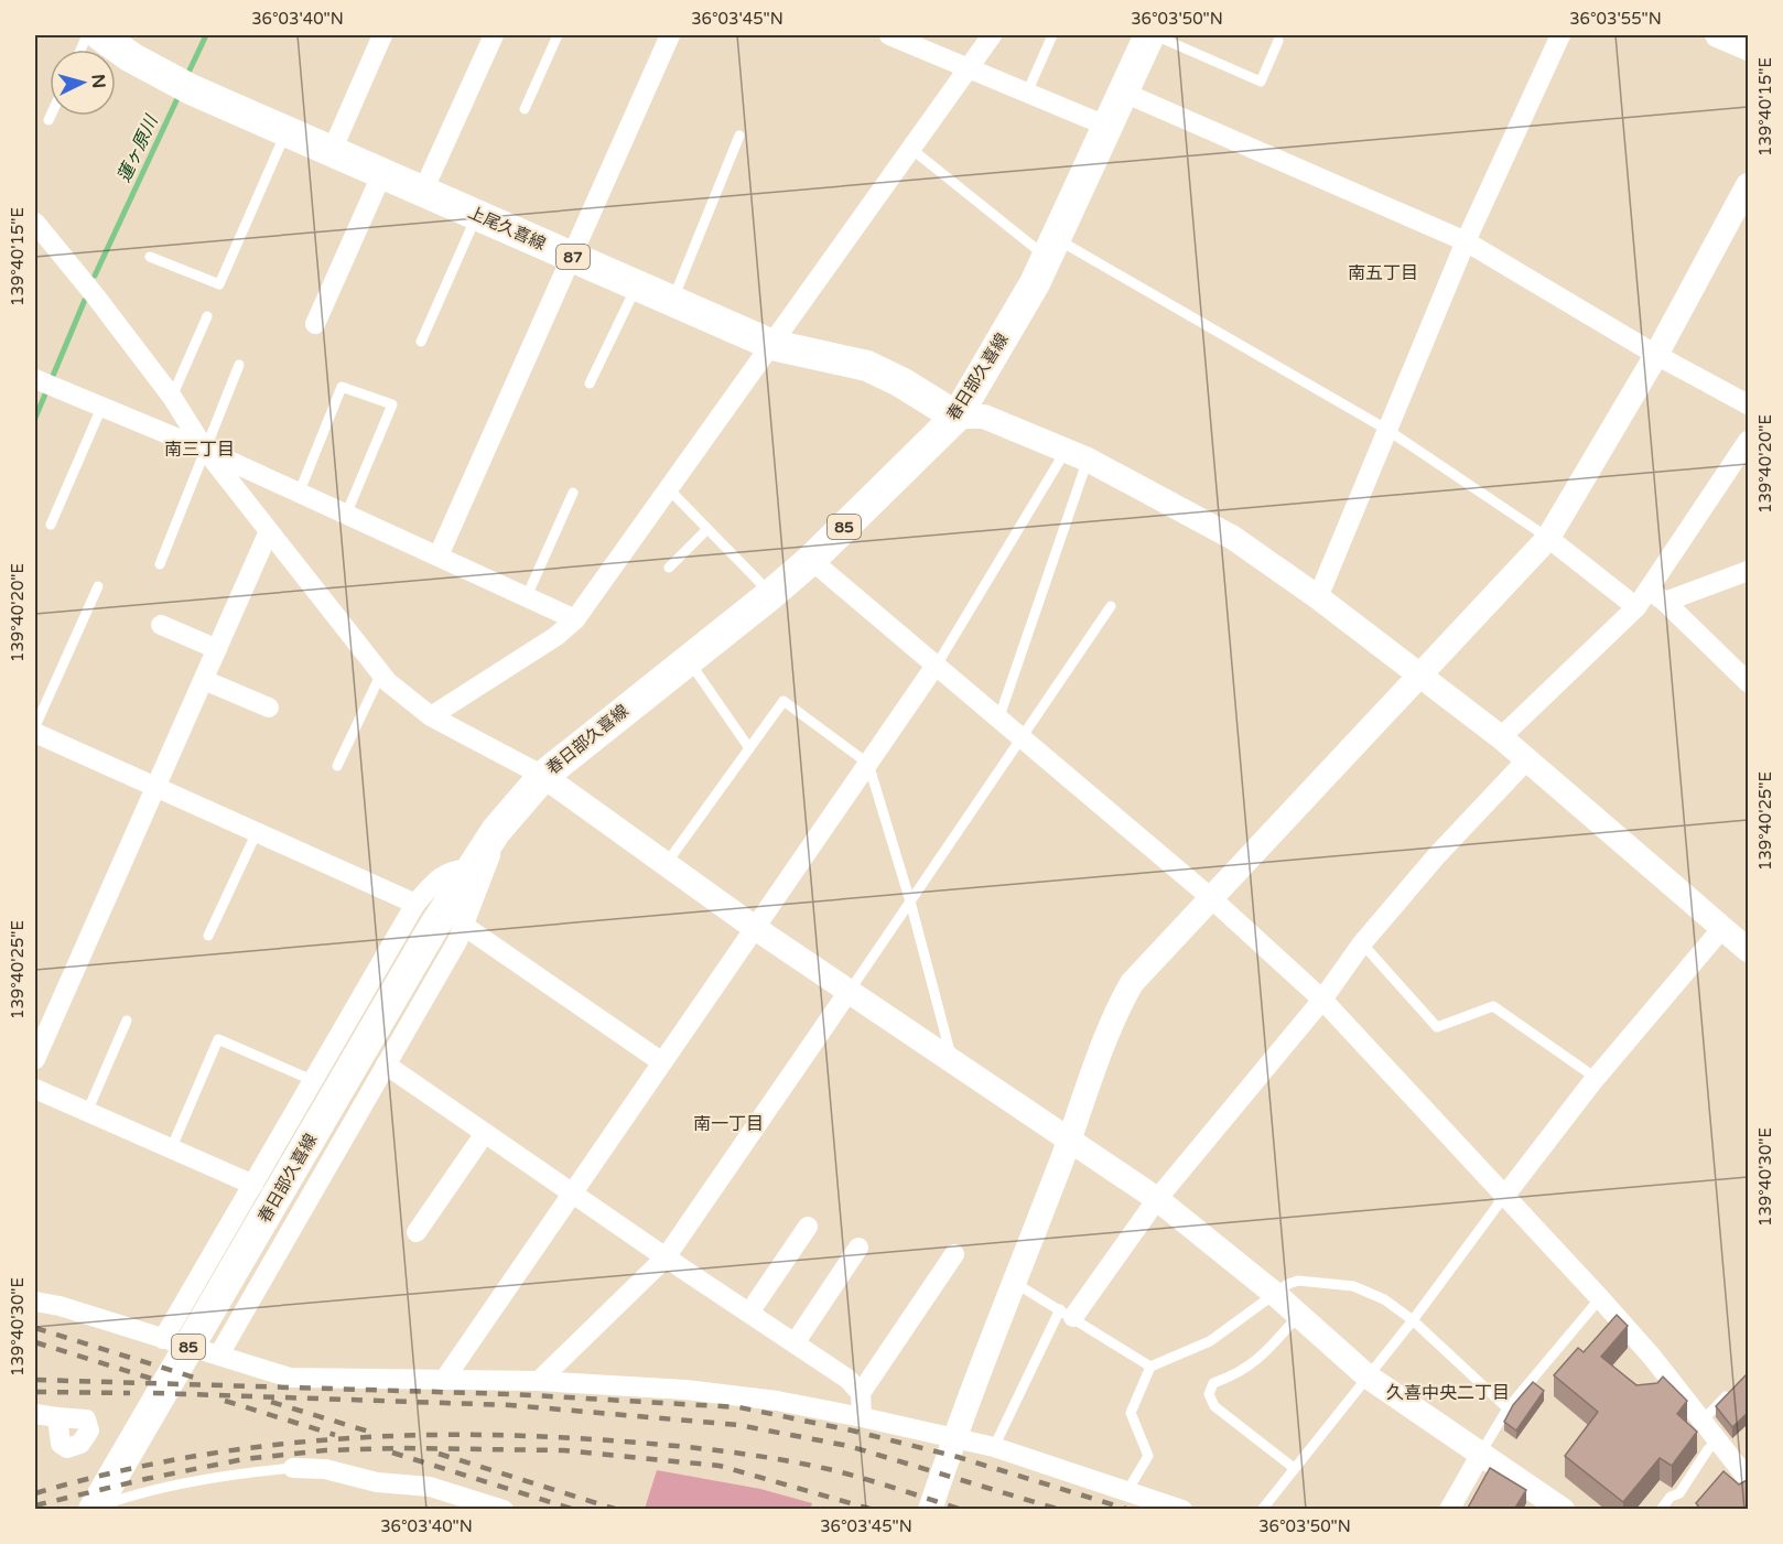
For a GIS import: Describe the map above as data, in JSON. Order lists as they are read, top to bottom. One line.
{"streets":{"main road":["上尾久喜線","87","春日部久喜線","85"]},"crossings":[["上尾久喜線","春日部久喜線"]],"districts":["南五丁目","南三丁目","南一丁目","久喜中央二丁目"],"water":["蓮ヶ原川"],"north":"right","coordinates":["36°03'40\"N","36°03'45\"N","36°03'50\"N","36°03'55\"N","139°40'15\"E","139°40'20\"E","139°40'25\"E","139°40'30\"E"]}
